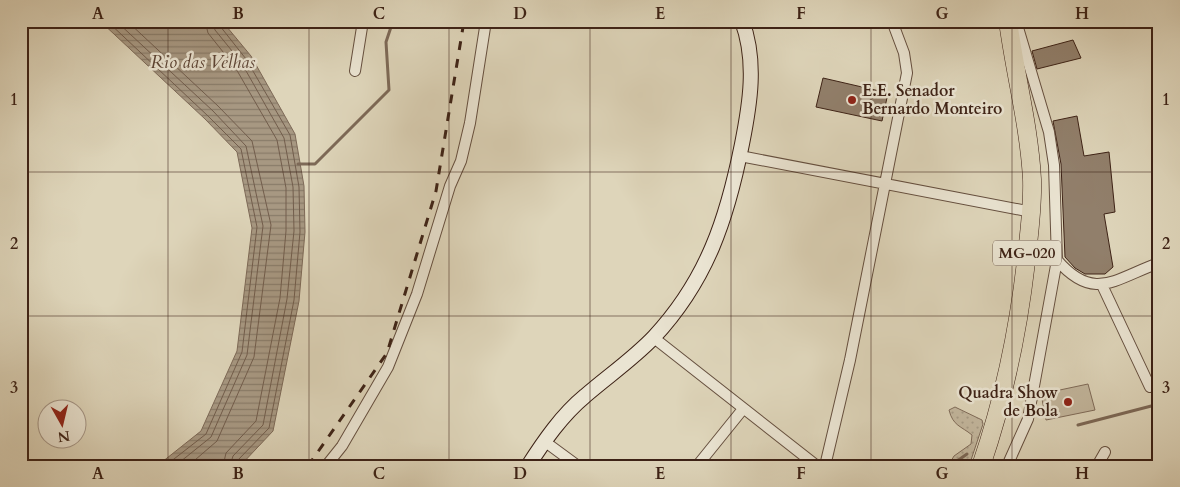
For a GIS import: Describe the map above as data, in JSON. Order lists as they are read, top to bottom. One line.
{"streets":{"highway":["MG-020"]},"water":["Rio das Velhas"],"places":["E.E. Senador Bernardo Monteiro","Quadra Show de Bola"],"north":"bottom","grid":{"columns":["A","B","C","D","E","F","G","H"],"rows":["1","2","3"]}}
